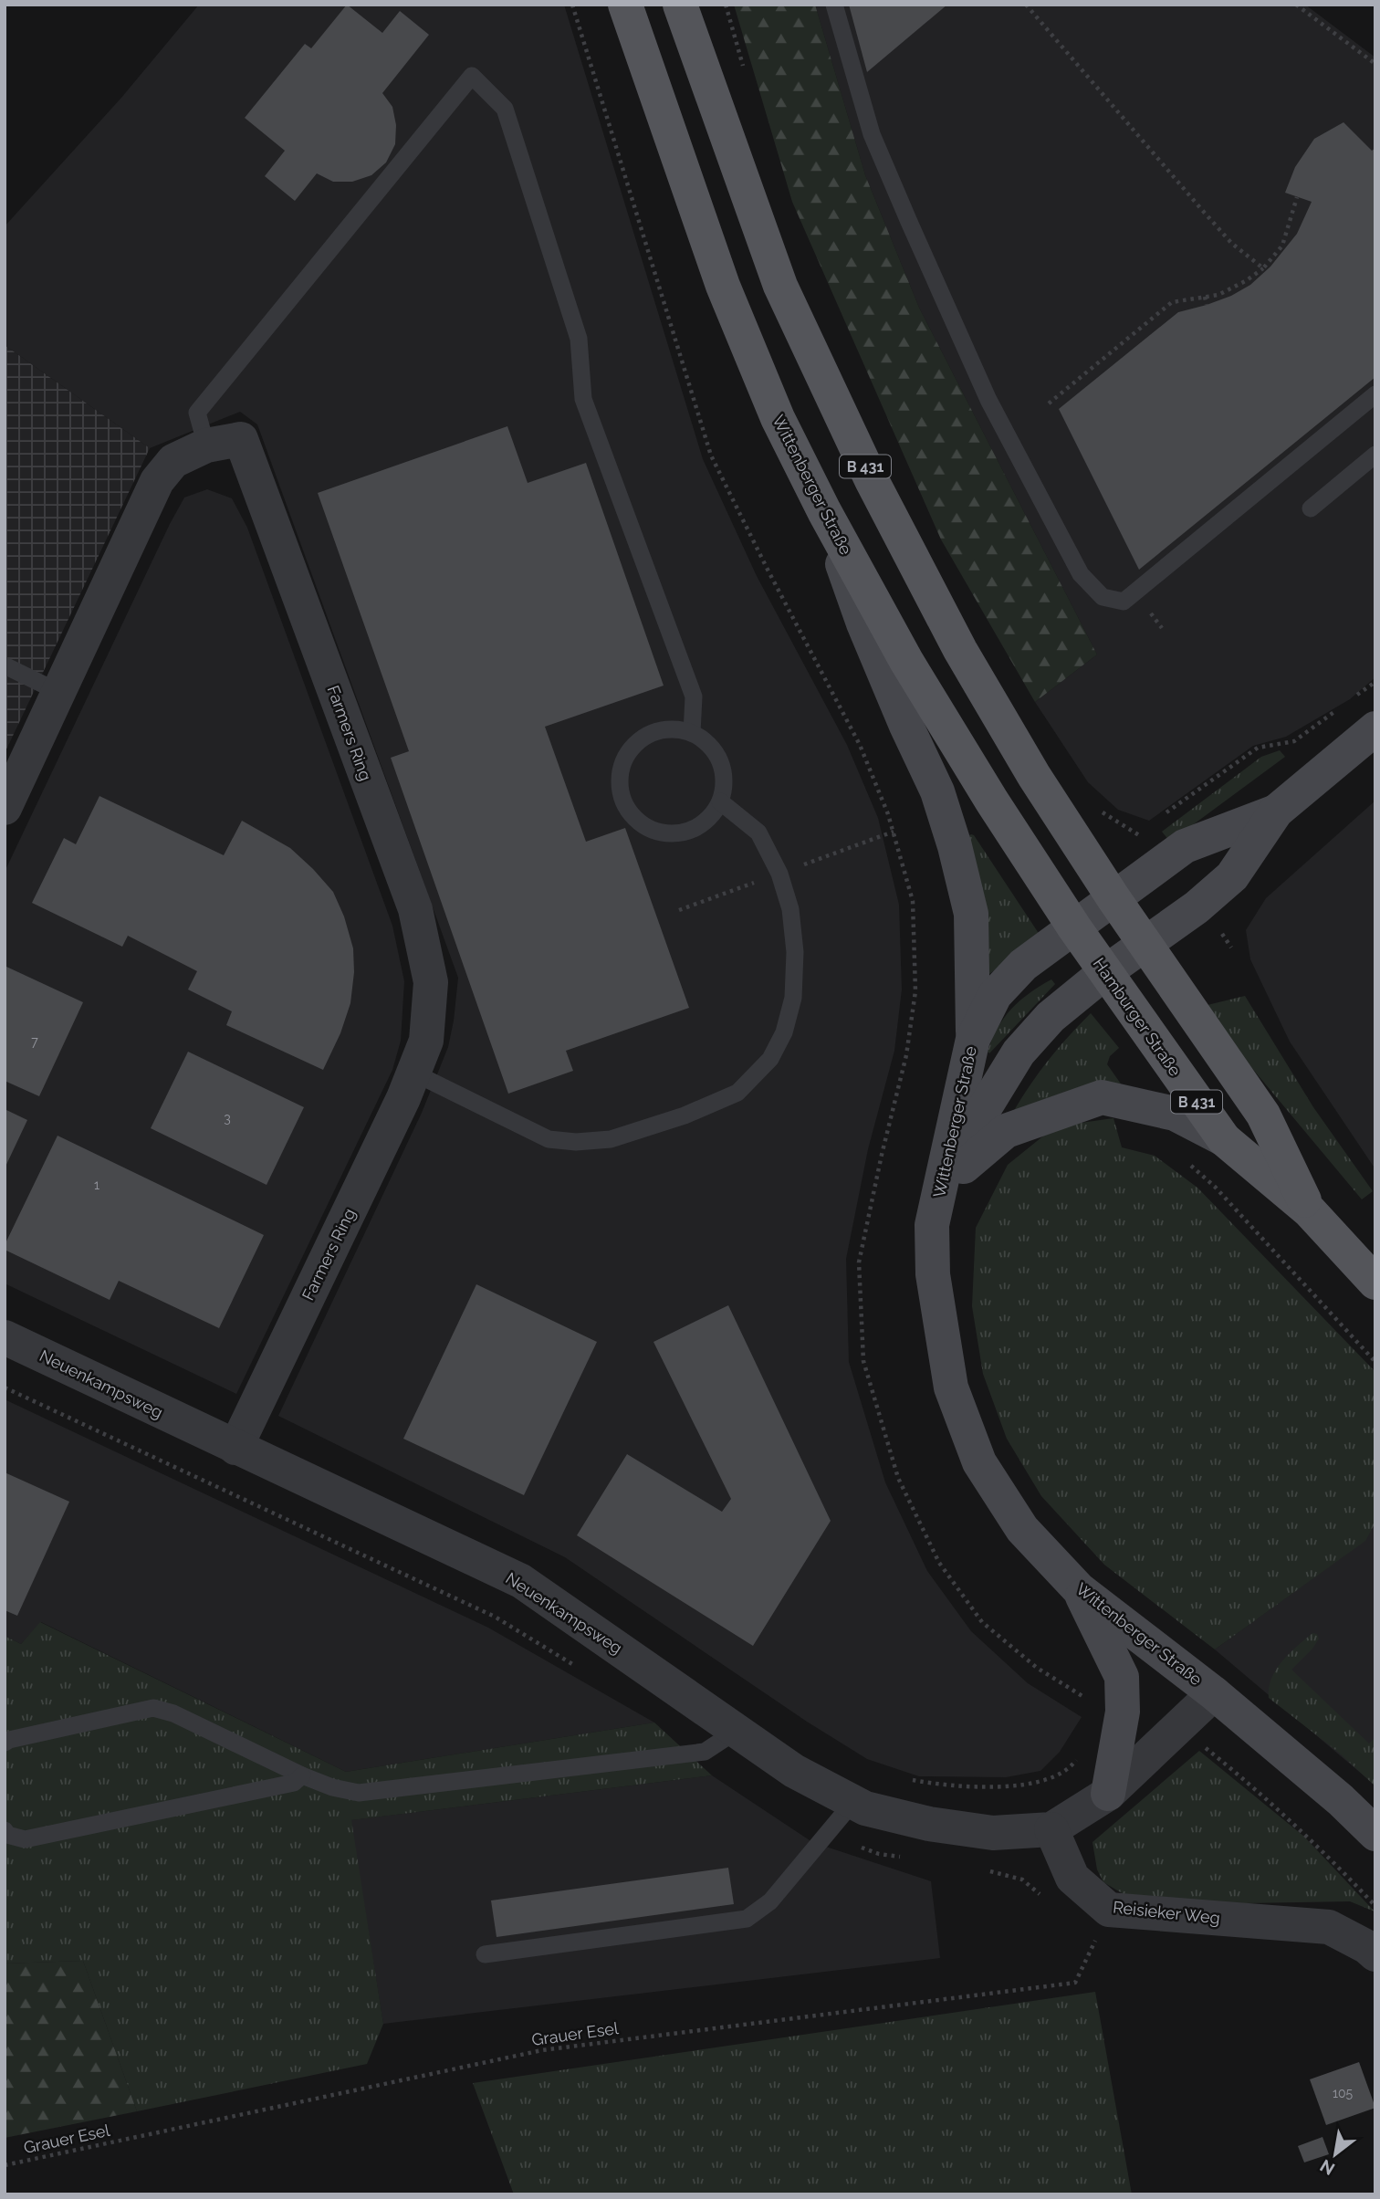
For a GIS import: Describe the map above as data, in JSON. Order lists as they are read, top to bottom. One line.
{"streets":{"main road":["B 431","Wittenberger Straße","Hamburger Straße"],"street":["Farmers Ring","Neuenkampsweg","Reisieker Weg"],"path":["Grauer Esel"]},"crossings":[["B 431","Wittenberger Straße"],["B 431","Hamburger Straße"],["Wittenberger Straße","Hamburger Straße"],["Farmers Ring","Neuenkampsweg"],["Neuenkampsweg","Reisieker Weg"],["Reisieker Weg","Grauer Esel"]],"house_numbers":["7","3","1","105"],"north":"bottom left"}
